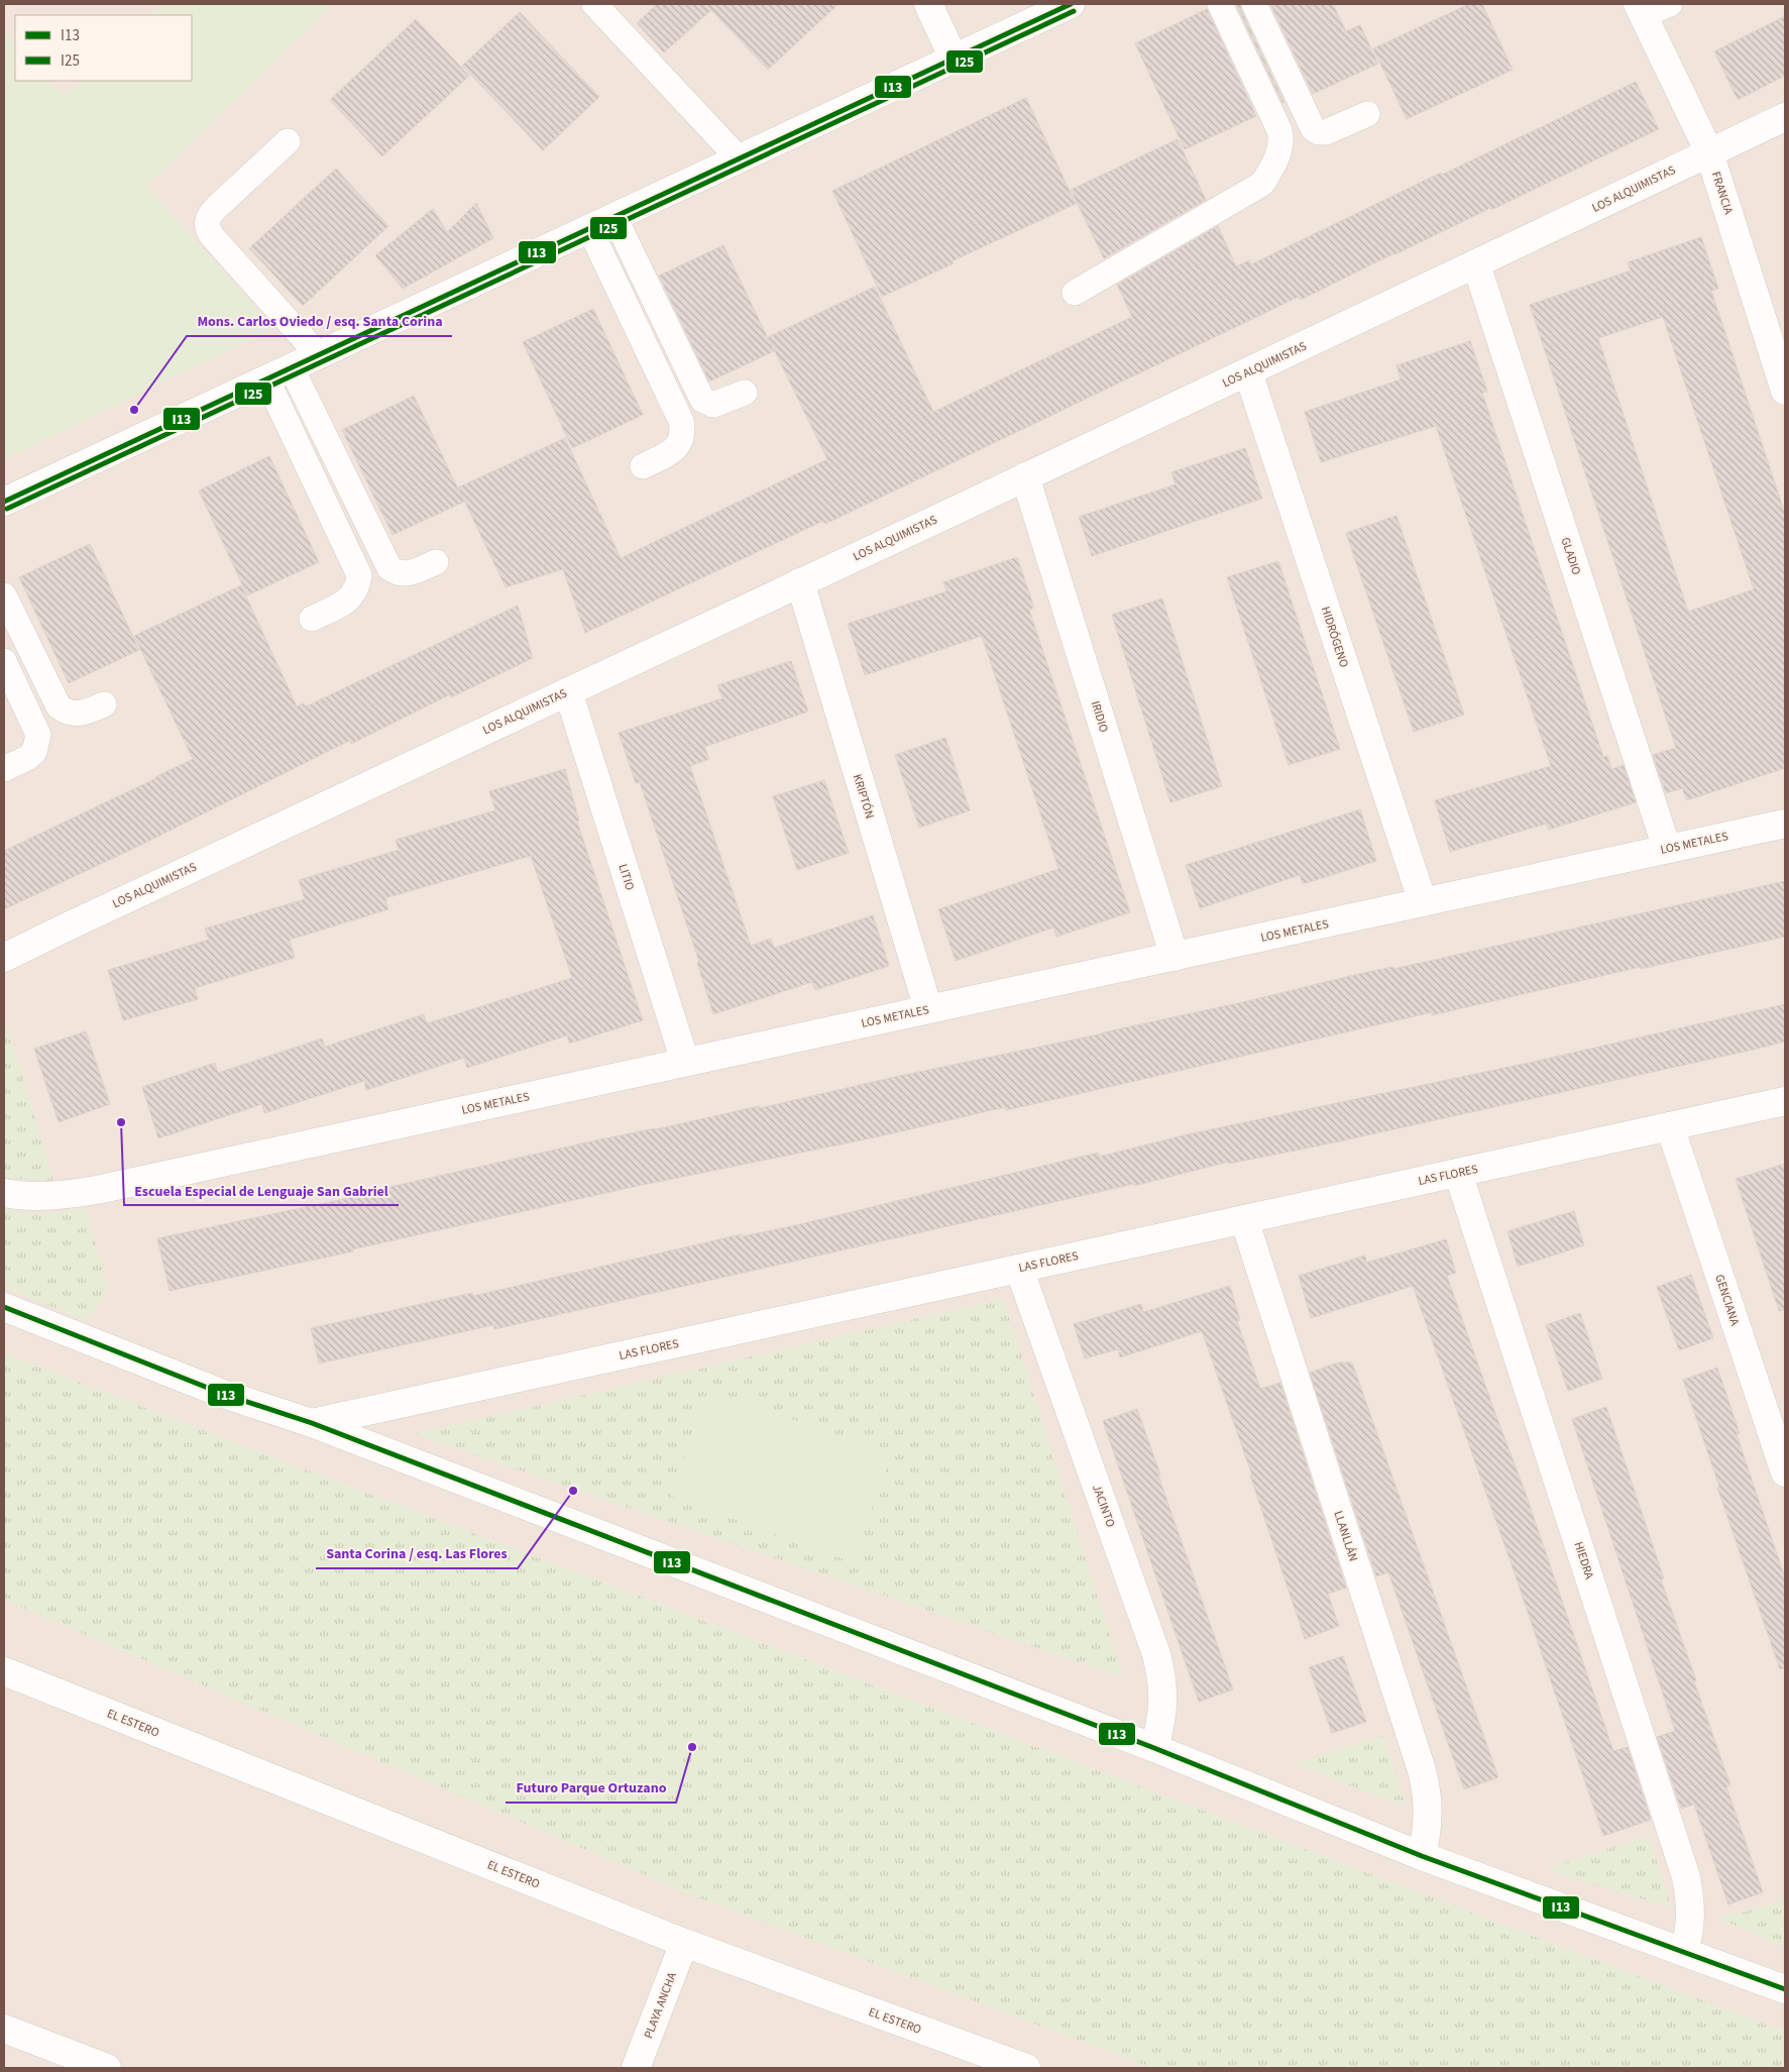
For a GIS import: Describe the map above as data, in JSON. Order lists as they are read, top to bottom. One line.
{"streets":{"street":["LOS ALQUIMISTAS","FRANCIA","GLADIO","HIDRÓGENO","IRIDIO","KRIPTÓN","LOS METALES","LITIO","LAS FLORES","GENCIANA","JACINTO","LLANLLÁN","HIEDRA","EL ESTERO","PLAYA ANCHA"]},"crossings":[["LOS ALQUIMISTAS","FRANCIA"],["LOS ALQUIMISTAS","GLADIO"],["LOS ALQUIMISTAS","HIDRÓGENO"],["LOS ALQUIMISTAS","IRIDIO"],["LOS ALQUIMISTAS","KRIPTÓN"],["LOS ALQUIMISTAS","LITIO"],["GLADIO","LOS METALES"],["HIDRÓGENO","LOS METALES"],["IRIDIO","LOS METALES"],["KRIPTÓN","LOS METALES"],["LOS METALES","LITIO"],["LAS FLORES","GENCIANA"],["LAS FLORES","JACINTO"],["LAS FLORES","LLANLLÁN"],["LAS FLORES","HIEDRA"],["EL ESTERO","PLAYA ANCHA"]],"places":["Mons. Carlos Oviedo / esq. Santa Corina","Escuela Especial de Lenguaje San Gabriel","Santa Corina / esq. Las Flores","Futuro Parque Ortuzano"],"lines":["transit line I13","transit line I25"],"legend":["I13","I25"]}
